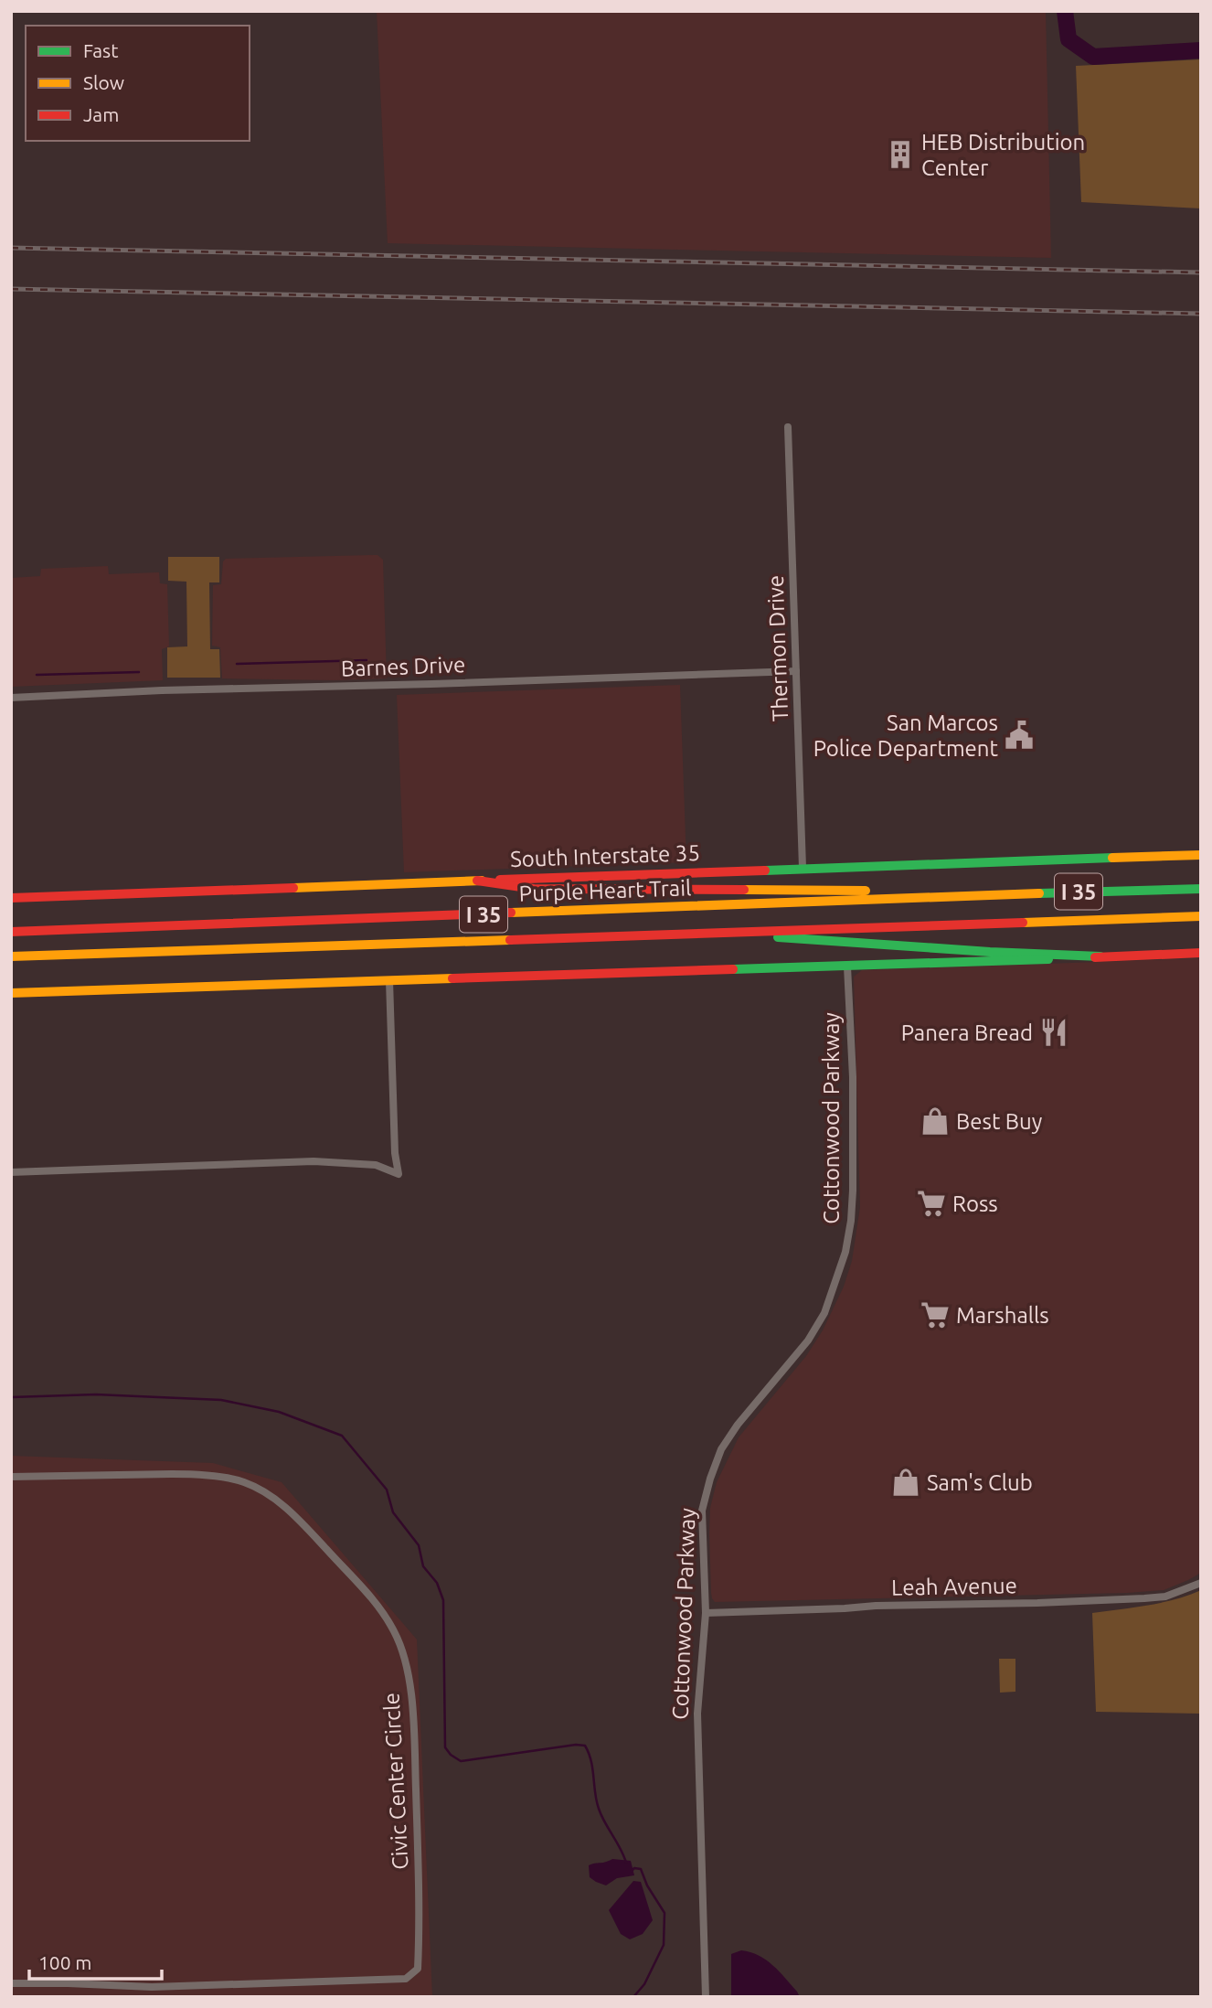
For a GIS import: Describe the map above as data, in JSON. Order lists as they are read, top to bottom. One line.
{"streets":{"main road":["South Interstate 35","Purple Heart Trail","I 35"],"street":["Thermon Drive","Barnes Drive","Cottonwood Parkway","Leah Avenue","Civic Center Circle"]},"crossings":[["Thermon Drive","Barnes Drive"],["Thermon Drive","South Interstate 35"],["Cottonwood Parkway","Leah Avenue"]],"places":{"building":["HEB Distribution Center"],"public building":["San Marcos Police Department"],"restaurant":["Panera Bread"],"shop":["Best Buy","Sam's Club"],"supermarket":["Ross","Marshalls"]},"legend":["Fast","Slow","Jam"],"scale_bar":"100 m"}
